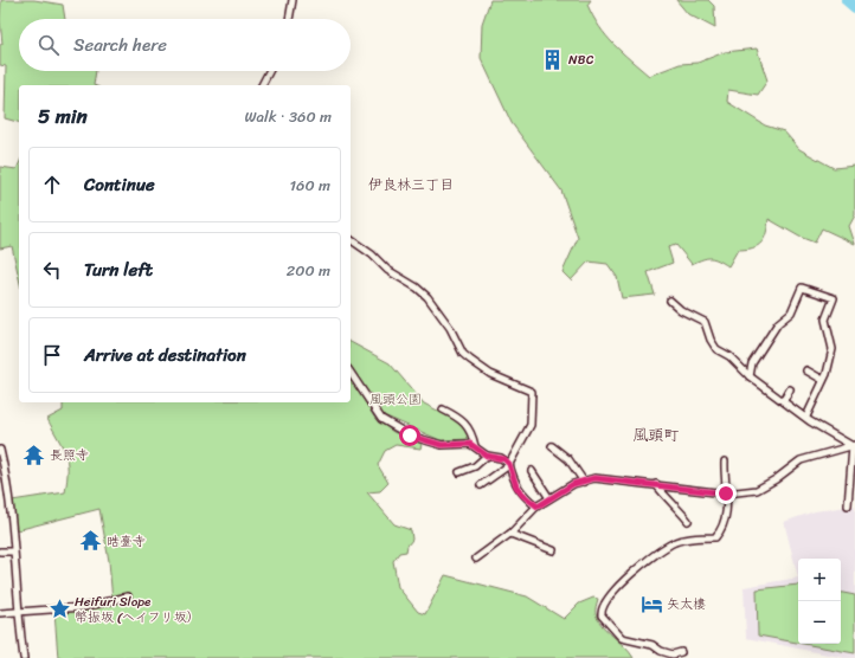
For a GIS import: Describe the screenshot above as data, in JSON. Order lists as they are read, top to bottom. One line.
{"districts":["伊良林三丁目","風頭町"],"parks":["風頭公園"],"places":{"building":["NBC"],"temple":["長照寺","晧臺寺"],"hotel":["矢太樓"],"place":["Heifuri Slope 幣振坂 (ヘイフリ坂）"]},"page":{"search":"Search here","heading":["5 min","Walk · 360 m"],"list":[["Continue","160 m"],["Turn left","200 m"],"Arrive at destination"],"map_buttons":["+","−"]}}
